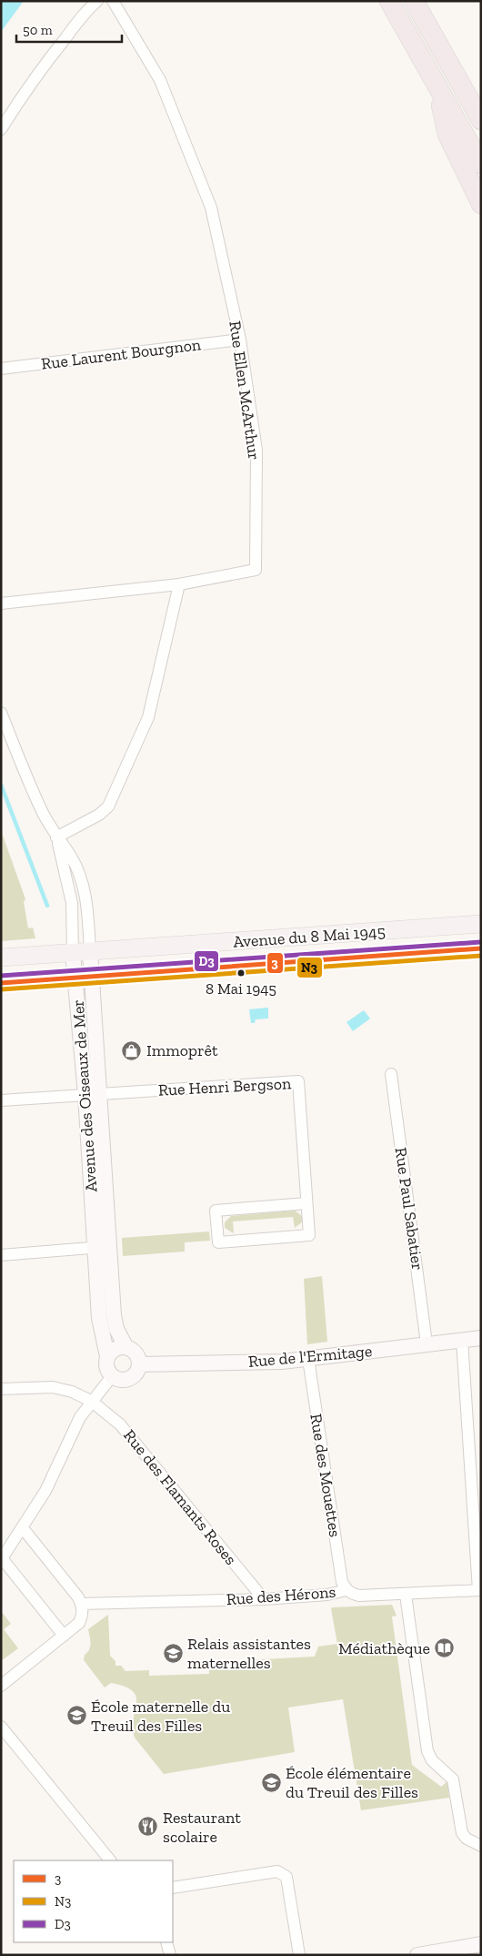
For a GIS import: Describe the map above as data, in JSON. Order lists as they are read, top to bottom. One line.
{"streets":{"main road":["Avenue du 8 Mai 1945"],"street":["Rue Laurent Bourgnon","Rue Ellen McArthur","Rue Henri Bergson","Avenue des Oiseaux de Mer","Rue Paul Sabatier","Rue de l'Ermitage","Rue des Mouettes","Rue des Flamants Roses","Rue des Hérons"]},"crossings":[["Rue Laurent Bourgnon","Rue Ellen McArthur"],["Avenue du 8 Mai 1945","Avenue des Oiseaux de Mer"],["Rue Henri Bergson","Avenue des Oiseaux de Mer"],["Avenue des Oiseaux de Mer","Rue de l'Ermitage"],["Rue Paul Sabatier","Rue de l'Ermitage"],["Rue de l'Ermitage","Rue des Mouettes"],["Rue des Mouettes","Rue des Hérons"],["Rue des Flamants Roses","Rue des Hérons"]],"places":{"other":["8 Mai 1945"],"shop":["Immoprêt"],"library":["Médiathèque"],"school or university":["Relais assistantes maternelles","École maternelle du Treuil des Filles","École élémentaire du Treuil des Filles"],"restaurant":["Restaurant scolaire"]},"lines":["transit line D3","transit line 3","transit line N3"],"legend":["3","N3","D3"],"scale_bar":"50 m"}
